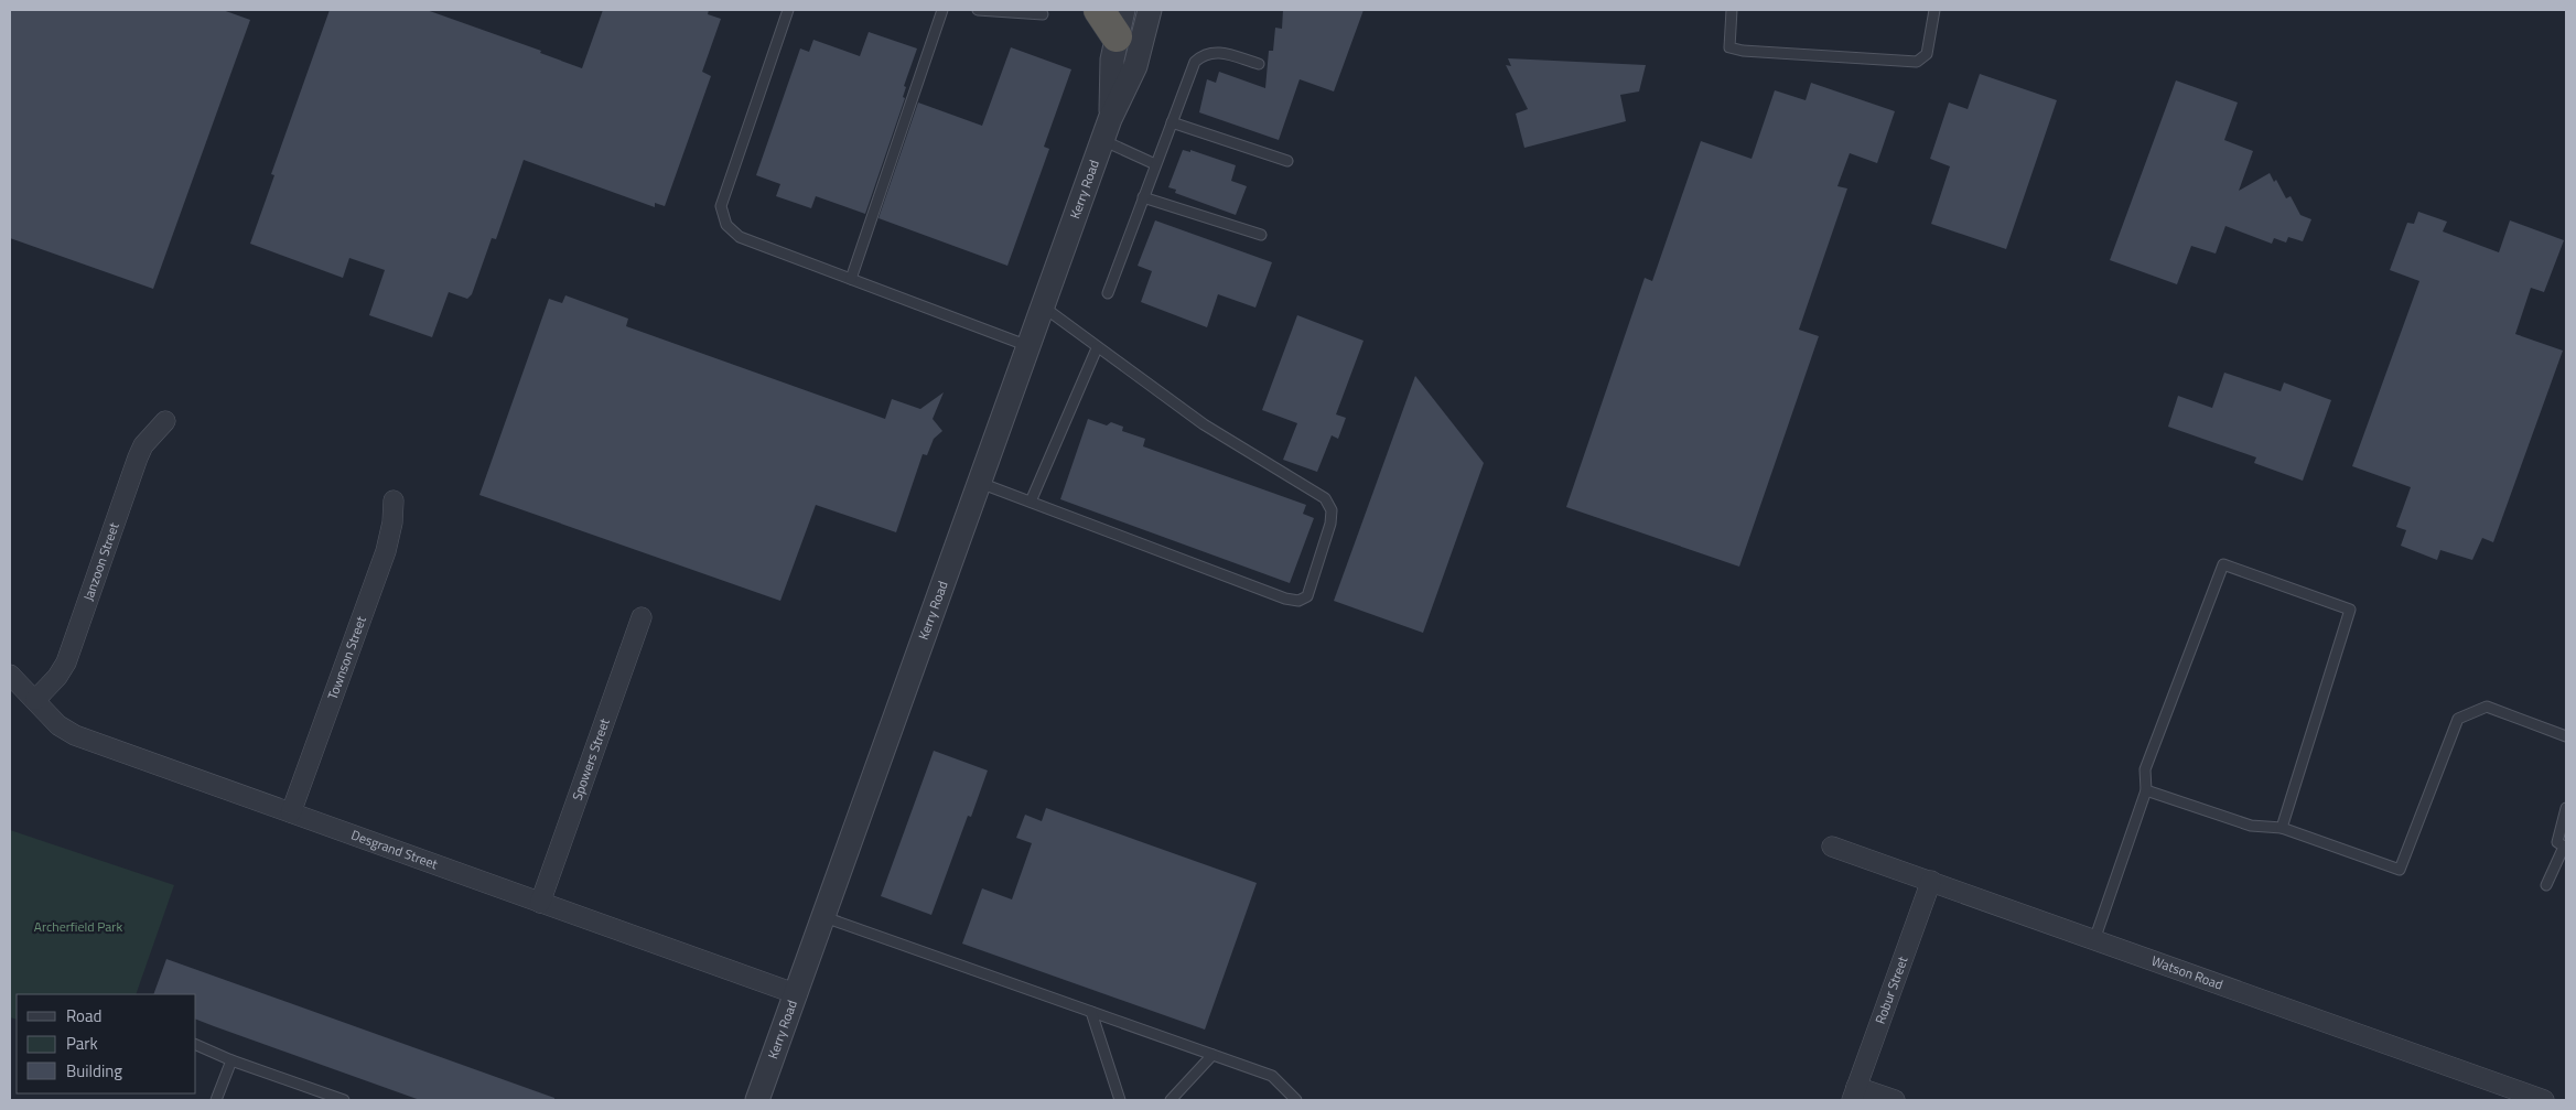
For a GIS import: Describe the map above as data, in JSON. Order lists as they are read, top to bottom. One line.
{"streets":{"street":["Kerry Road","Janzoon Street","Townson Street","Spowers Street","Desgrand Street","Watson Road","Robur Street"]},"crossings":[["Kerry Road","Desgrand Street"],["Janzoon Street","Desgrand Street"],["Townson Street","Desgrand Street"],["Spowers Street","Desgrand Street"],["Watson Road","Robur Street"]],"parks":["Archerfield Park"],"legend":["Road","Park","Building"]}
